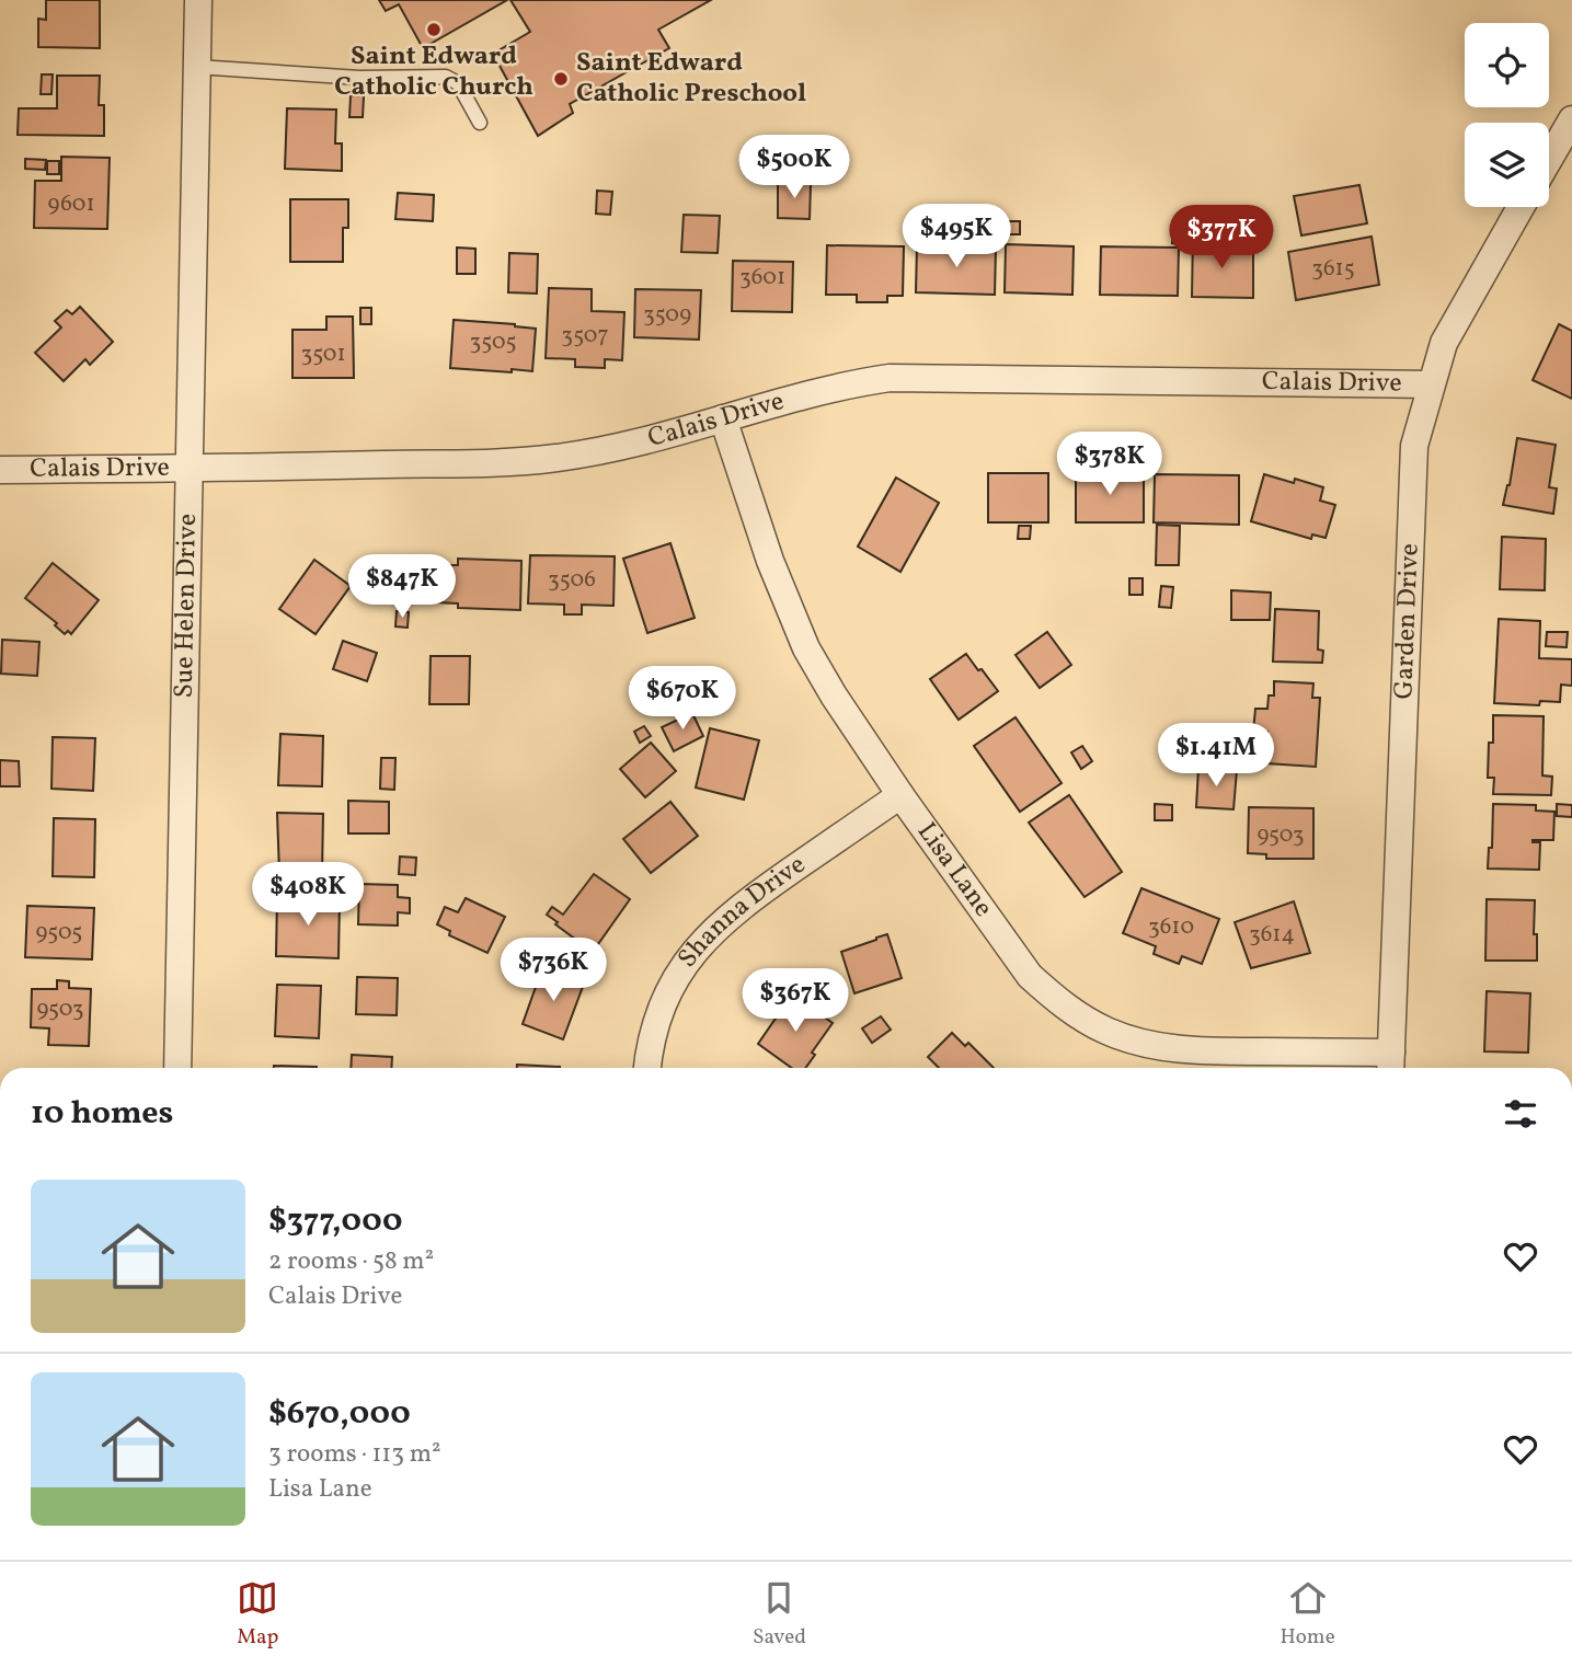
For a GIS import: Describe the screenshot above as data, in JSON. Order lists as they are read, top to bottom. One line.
{"streets":{"street":["Calais Drive","Sue Helen Drive","Garden Drive","Lisa Lane","Shanna Drive"]},"crossings":[["Calais Drive","Sue Helen Drive"],["Calais Drive","Garden Drive"],["Calais Drive","Lisa Lane"],["Garden Drive","Lisa Lane"],["Lisa Lane","Shanna Drive"]],"places":["Saint Edward Catholic Church","Saint Edward Catholic Preschool"],"house_numbers":["9601","3615","3601","3509","3507","3505","3501","3506","9503","3610","9505","3614","9503"],"page":{"price":["$500K","$495K","$377K","$378K","$847K","$670K","$1.41M","$408K","$736K","$367K"],"heading":"10 homes","list":[{"name":"$377,000","note":"2 rooms · 58 m² · Calais Drive"},{"name":"$670,000","note":"3 rooms · 113 m² · Lisa Lane"}],"tabs":["Map","Saved","Home"]}}
